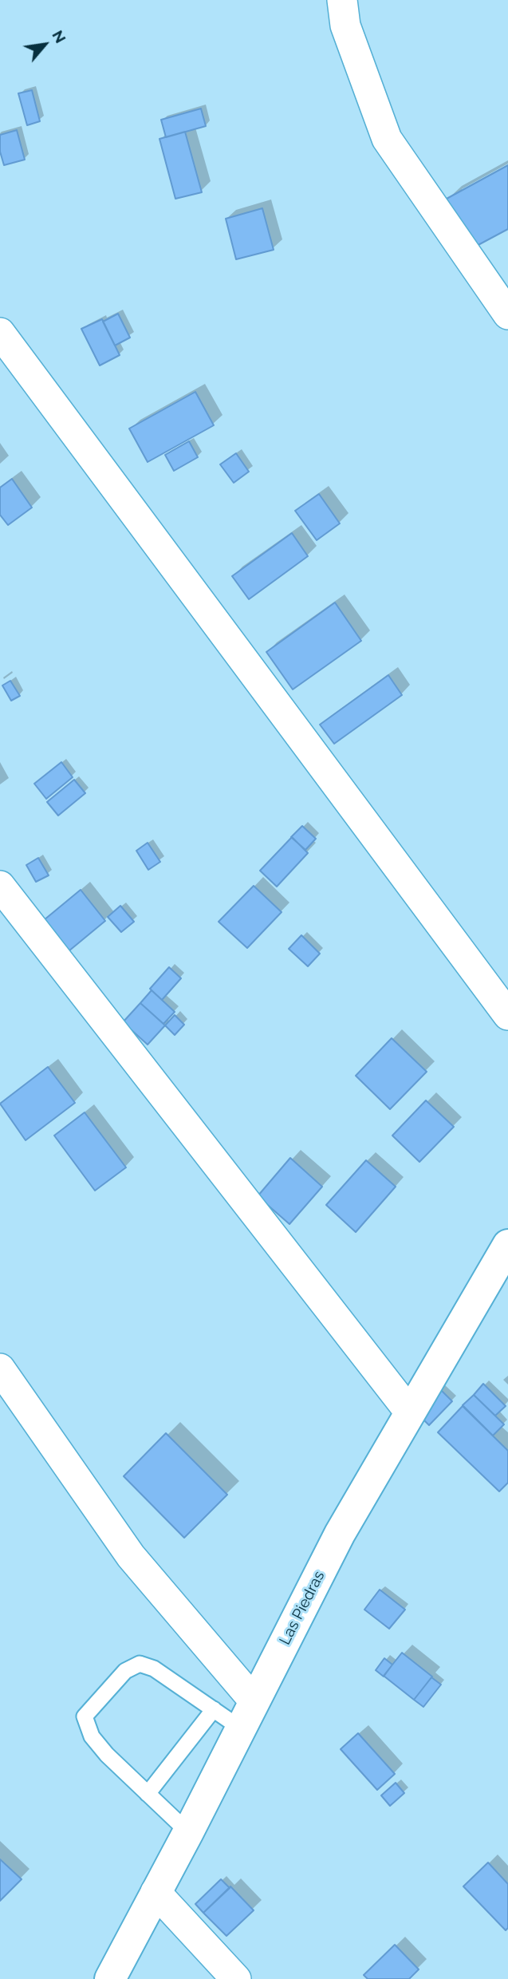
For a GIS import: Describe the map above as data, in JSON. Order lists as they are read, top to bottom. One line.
{"streets":{"street":["Las Piedras"]},"north":"top right"}
